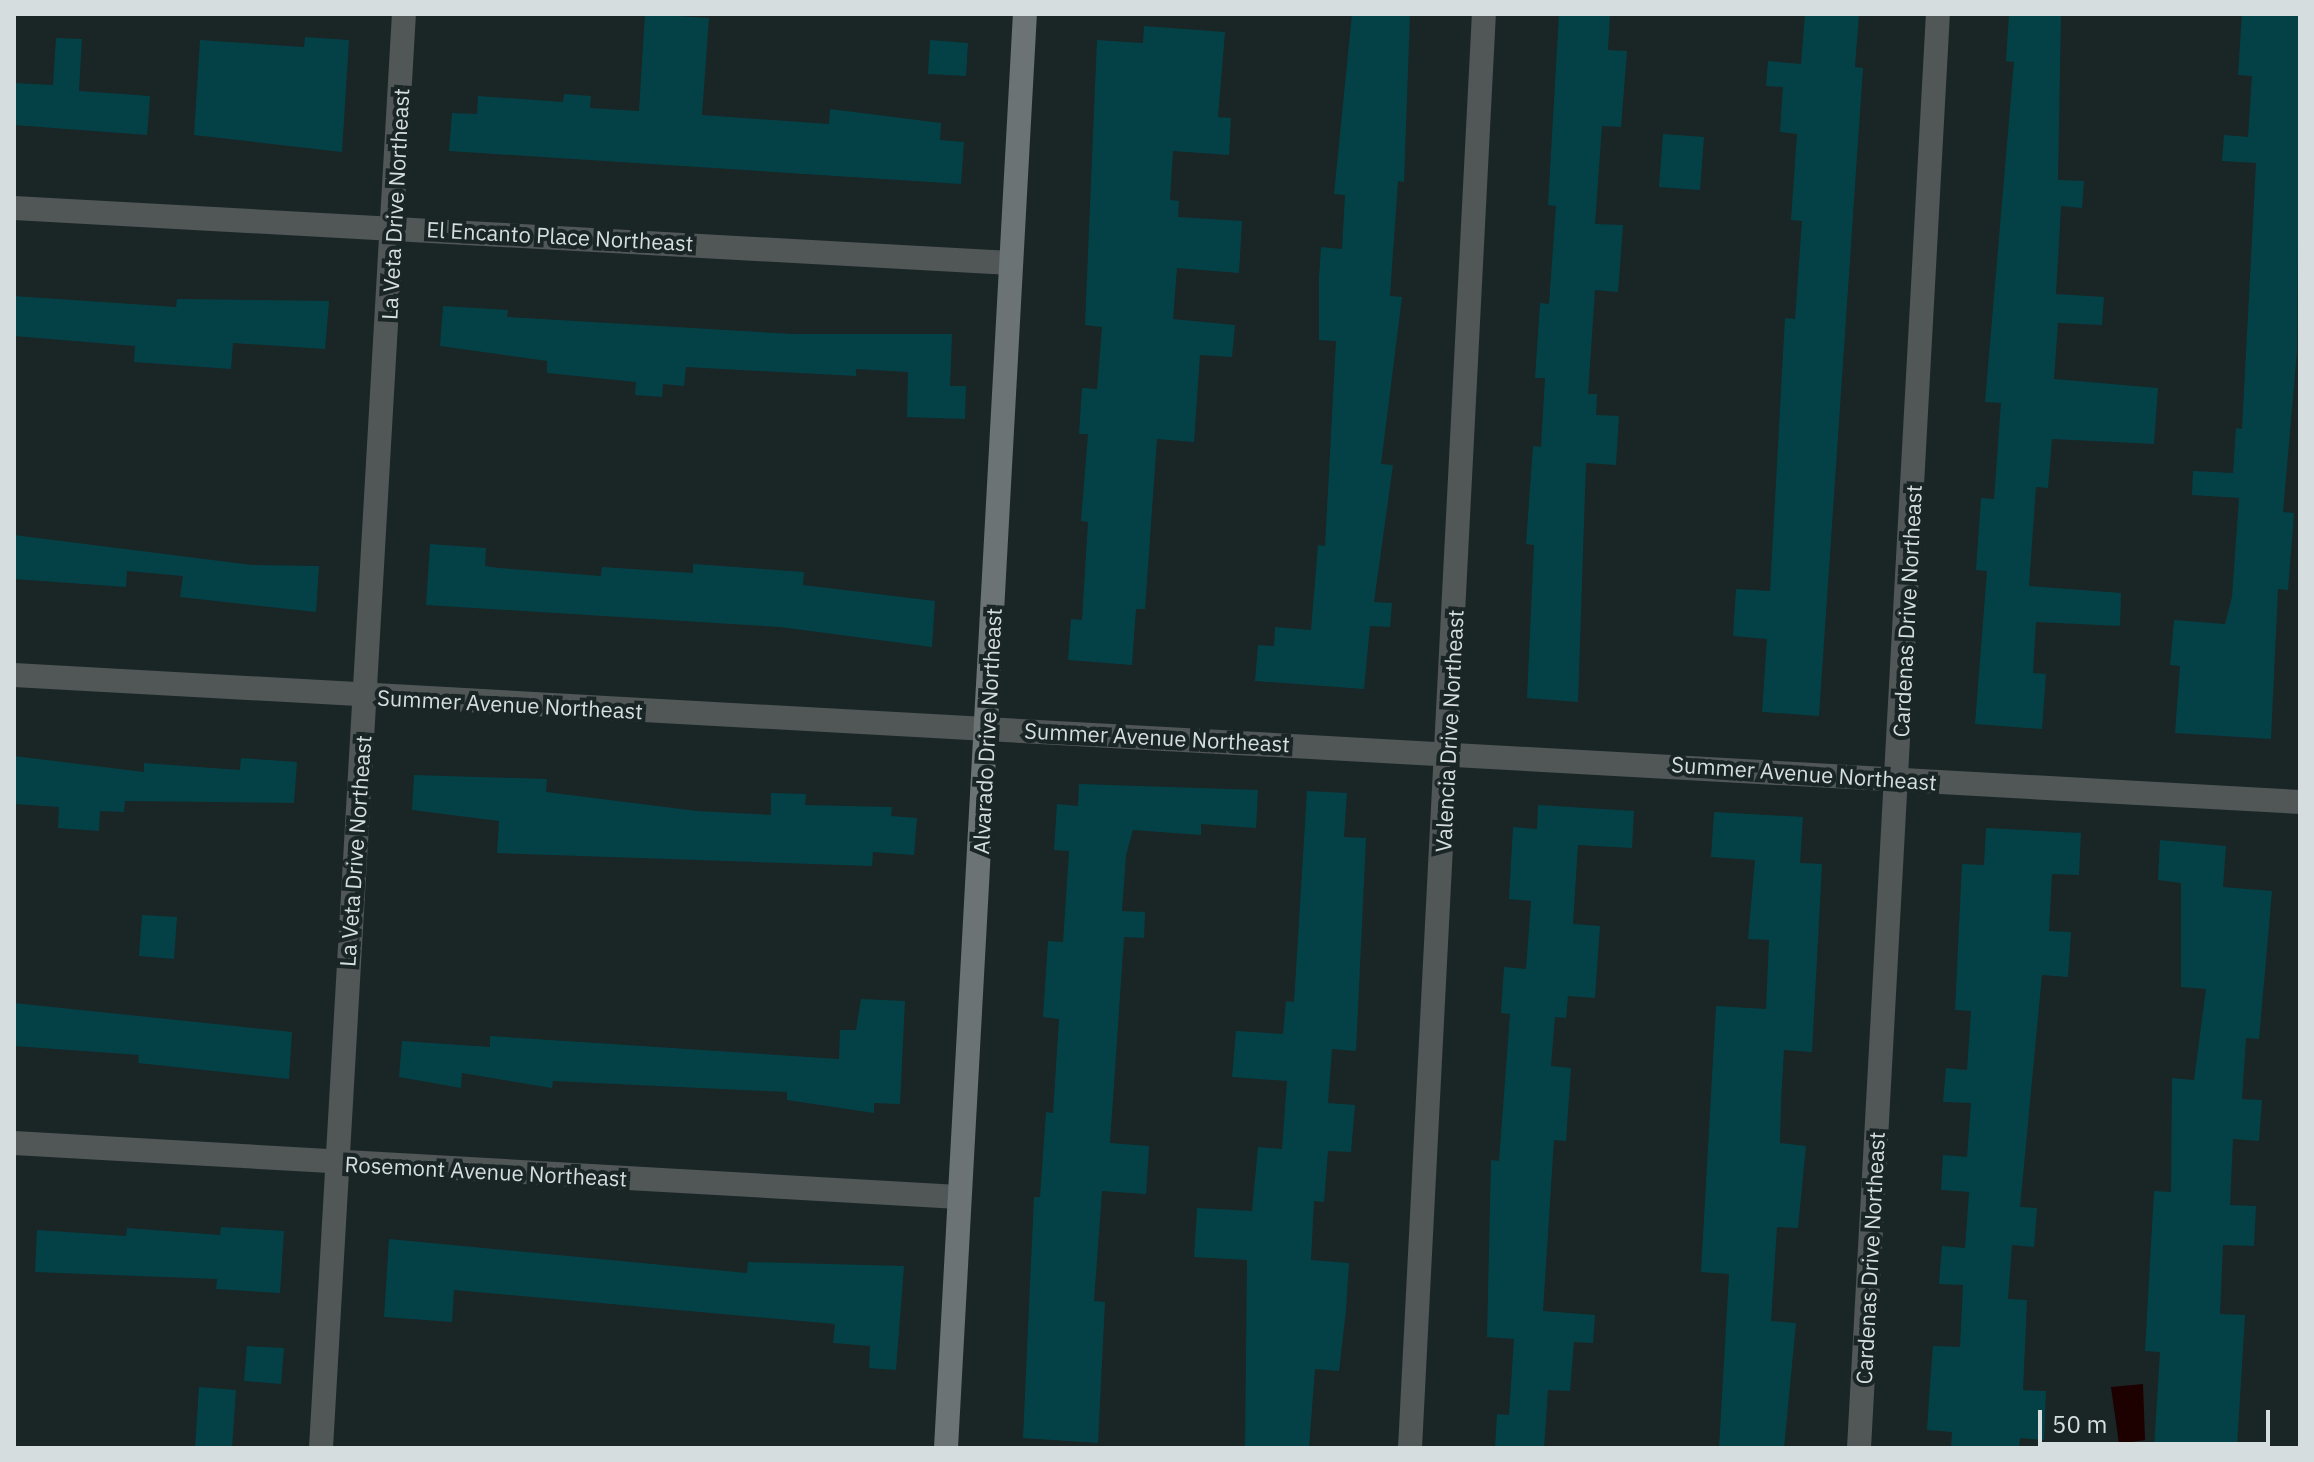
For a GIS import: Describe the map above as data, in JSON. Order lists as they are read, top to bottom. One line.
{"streets":{"street":["La Veta Drive Northeast","El Encanto Place Northeast","Cardenas Drive Northeast","Summer Avenue Northeast","Alvarado Drive Northeast","Valencia Drive Northeast","Rosemont Avenue Northeast"]},"crossings":[["La Veta Drive Northeast","El Encanto Place Northeast"],["La Veta Drive Northeast","Summer Avenue Northeast"],["La Veta Drive Northeast","Rosemont Avenue Northeast"],["El Encanto Place Northeast","Alvarado Drive Northeast"],["Cardenas Drive Northeast","Summer Avenue Northeast"],["Summer Avenue Northeast","Alvarado Drive Northeast"],["Summer Avenue Northeast","Valencia Drive Northeast"],["Alvarado Drive Northeast","Rosemont Avenue Northeast"]],"scale_bar":"50 m"}
